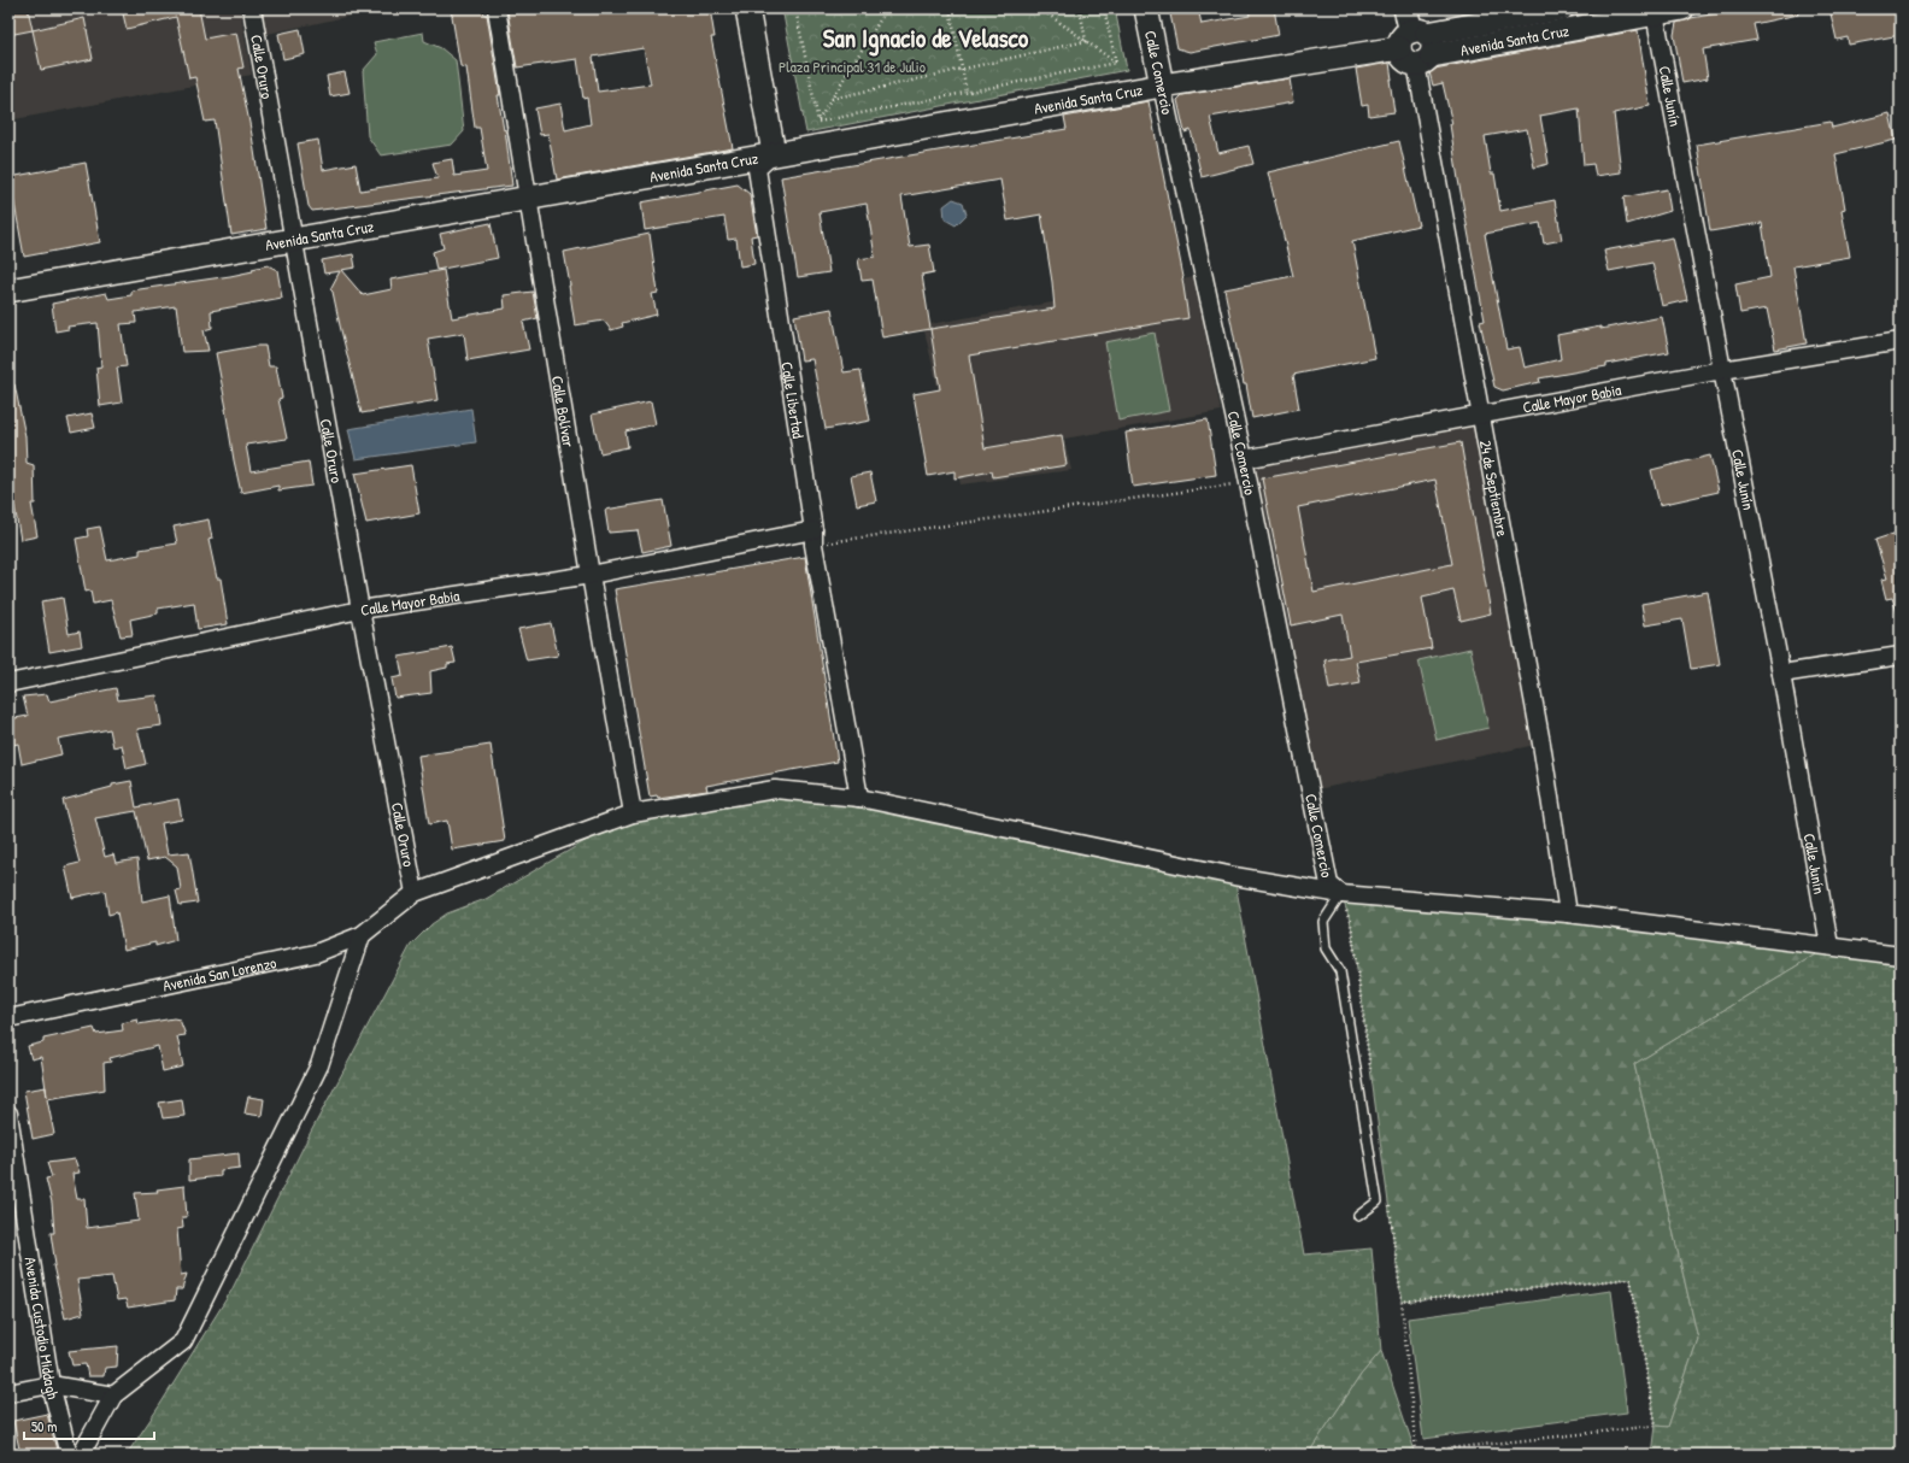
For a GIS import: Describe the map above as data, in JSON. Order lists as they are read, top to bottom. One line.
{"streets":{"main road":["Avenida Santa Cruz","Calle Comercio"],"street":["Calle Oruro","Calle Junín","Calle Mayor Babia","Calle Libertad","Calle Bolívar","24 de Septiembre","Avenida San Lorenzo","Avenida Custodio Middagh"]},"crossings":[["Avenida Santa Cruz","Calle Oruro"],["Avenida Santa Cruz","Calle Comercio"],["Avenida Santa Cruz","Calle Junín"],["Avenida Santa Cruz","Calle Libertad"],["Avenida Santa Cruz","Calle Bolívar"],["Avenida Santa Cruz","24 de Septiembre"],["Calle Oruro","Calle Mayor Babia"],["Calle Oruro","Avenida San Lorenzo"],["Calle Comercio","Calle Mayor Babia"],["Calle Comercio","Avenida San Lorenzo"],["Calle Junín","Calle Mayor Babia"],["Calle Junín","Avenida San Lorenzo"],["Calle Mayor Babia","Calle Libertad"],["Calle Mayor Babia","Calle Bolívar"],["Calle Mayor Babia","24 de Septiembre"],["Calle Libertad","Avenida San Lorenzo"],["Calle Bolívar","Avenida San Lorenzo"],["24 de Septiembre","Avenida San Lorenzo"]],"districts":["San Ignacio de Velasco"],"parks":["Plaza Principal 31 de Julio"],"scale_bar":"50 m"}
